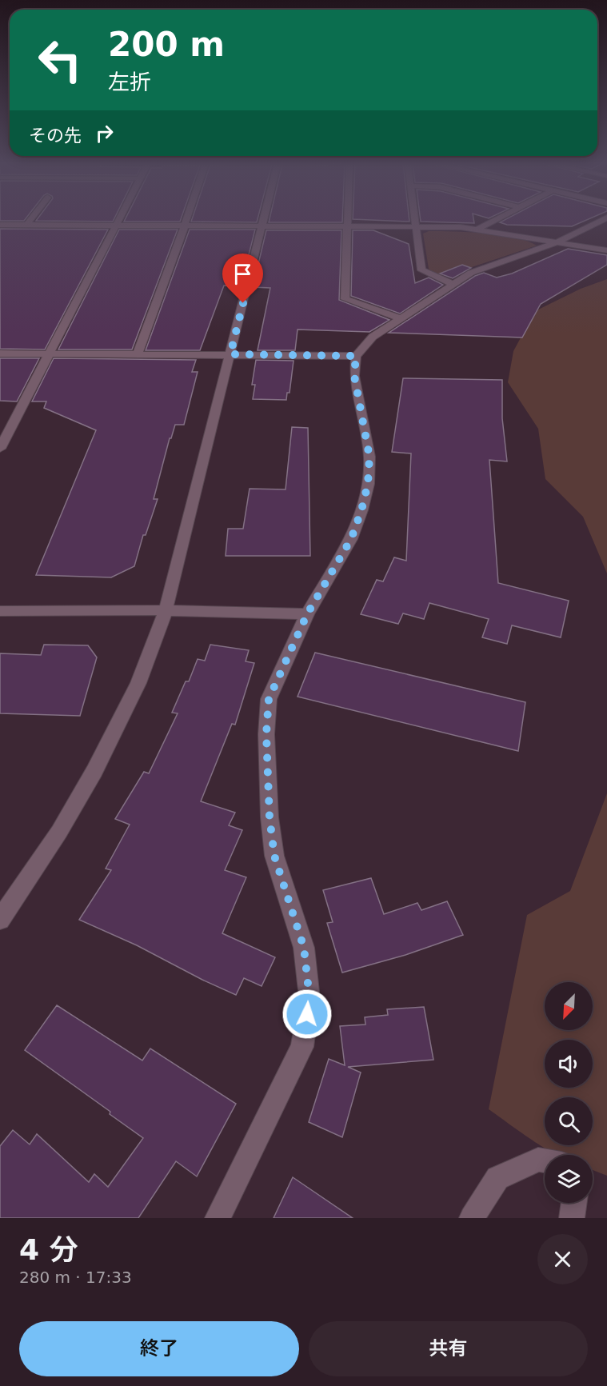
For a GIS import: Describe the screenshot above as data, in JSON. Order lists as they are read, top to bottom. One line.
{"north":"bottom left","page":{"turn":["200 m","左折"],"then":"その先","heading":["4 分","280 m · 17:33"],"buttons":["終了","共有"]}}
